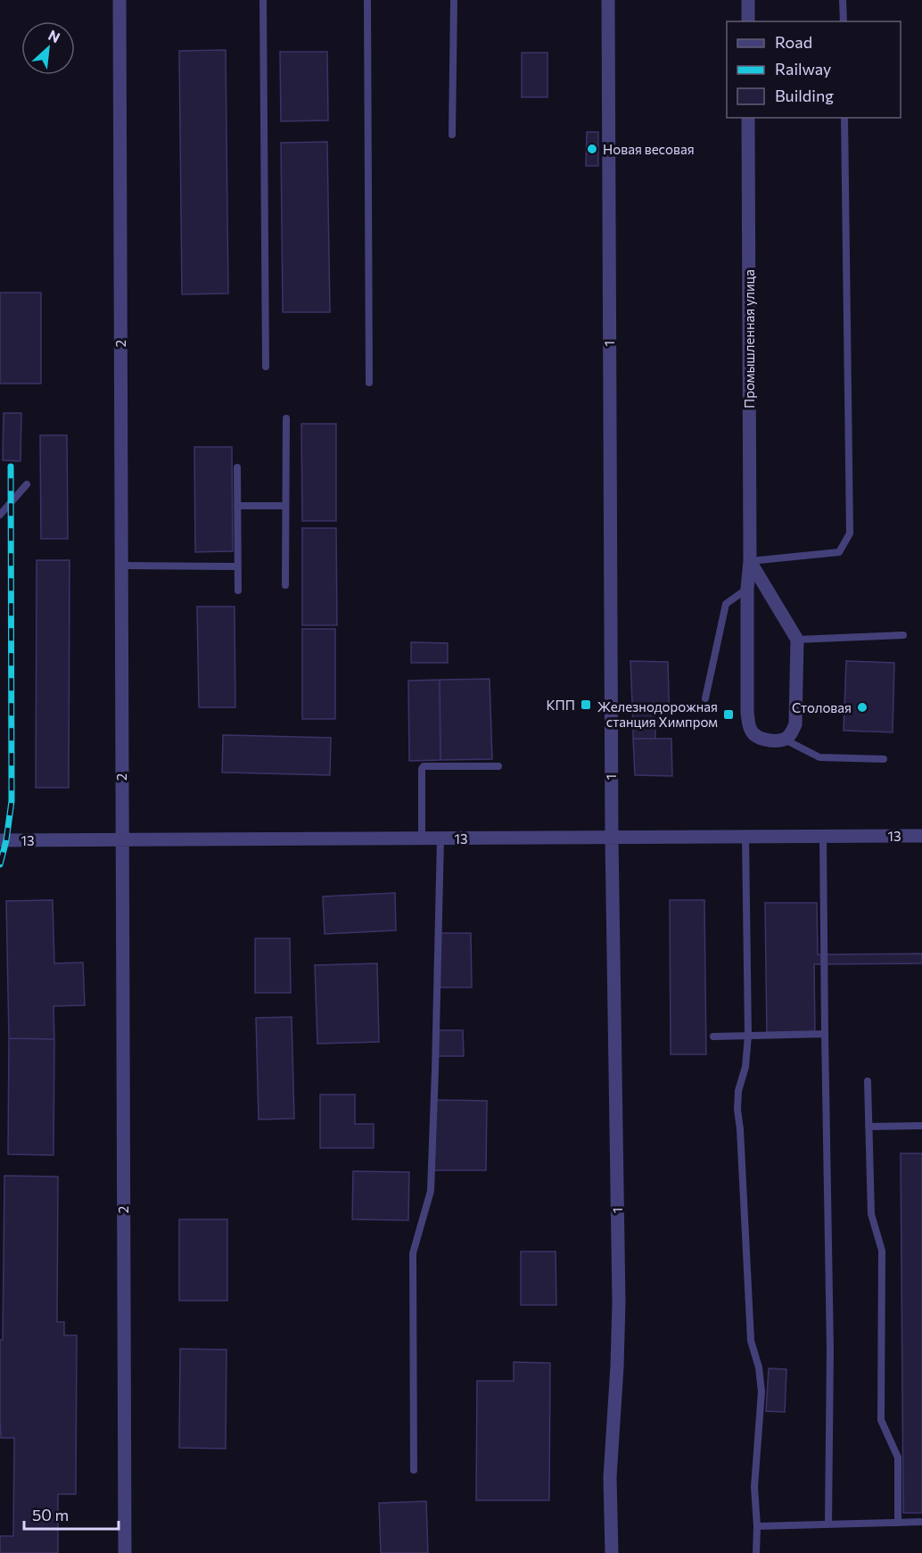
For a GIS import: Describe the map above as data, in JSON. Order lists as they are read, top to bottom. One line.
{"streets":{"street":["Промышленная улица","2","1","13"]},"crossings":[["2","13"],["1","13"]],"places":{"other":["Новая весовая","Столовая"],"transit":["КПП","Железнодорожная станция Химпром"]},"legend":["Road","Railway","Building"],"scale_bar":"50 m","north":"top right"}
